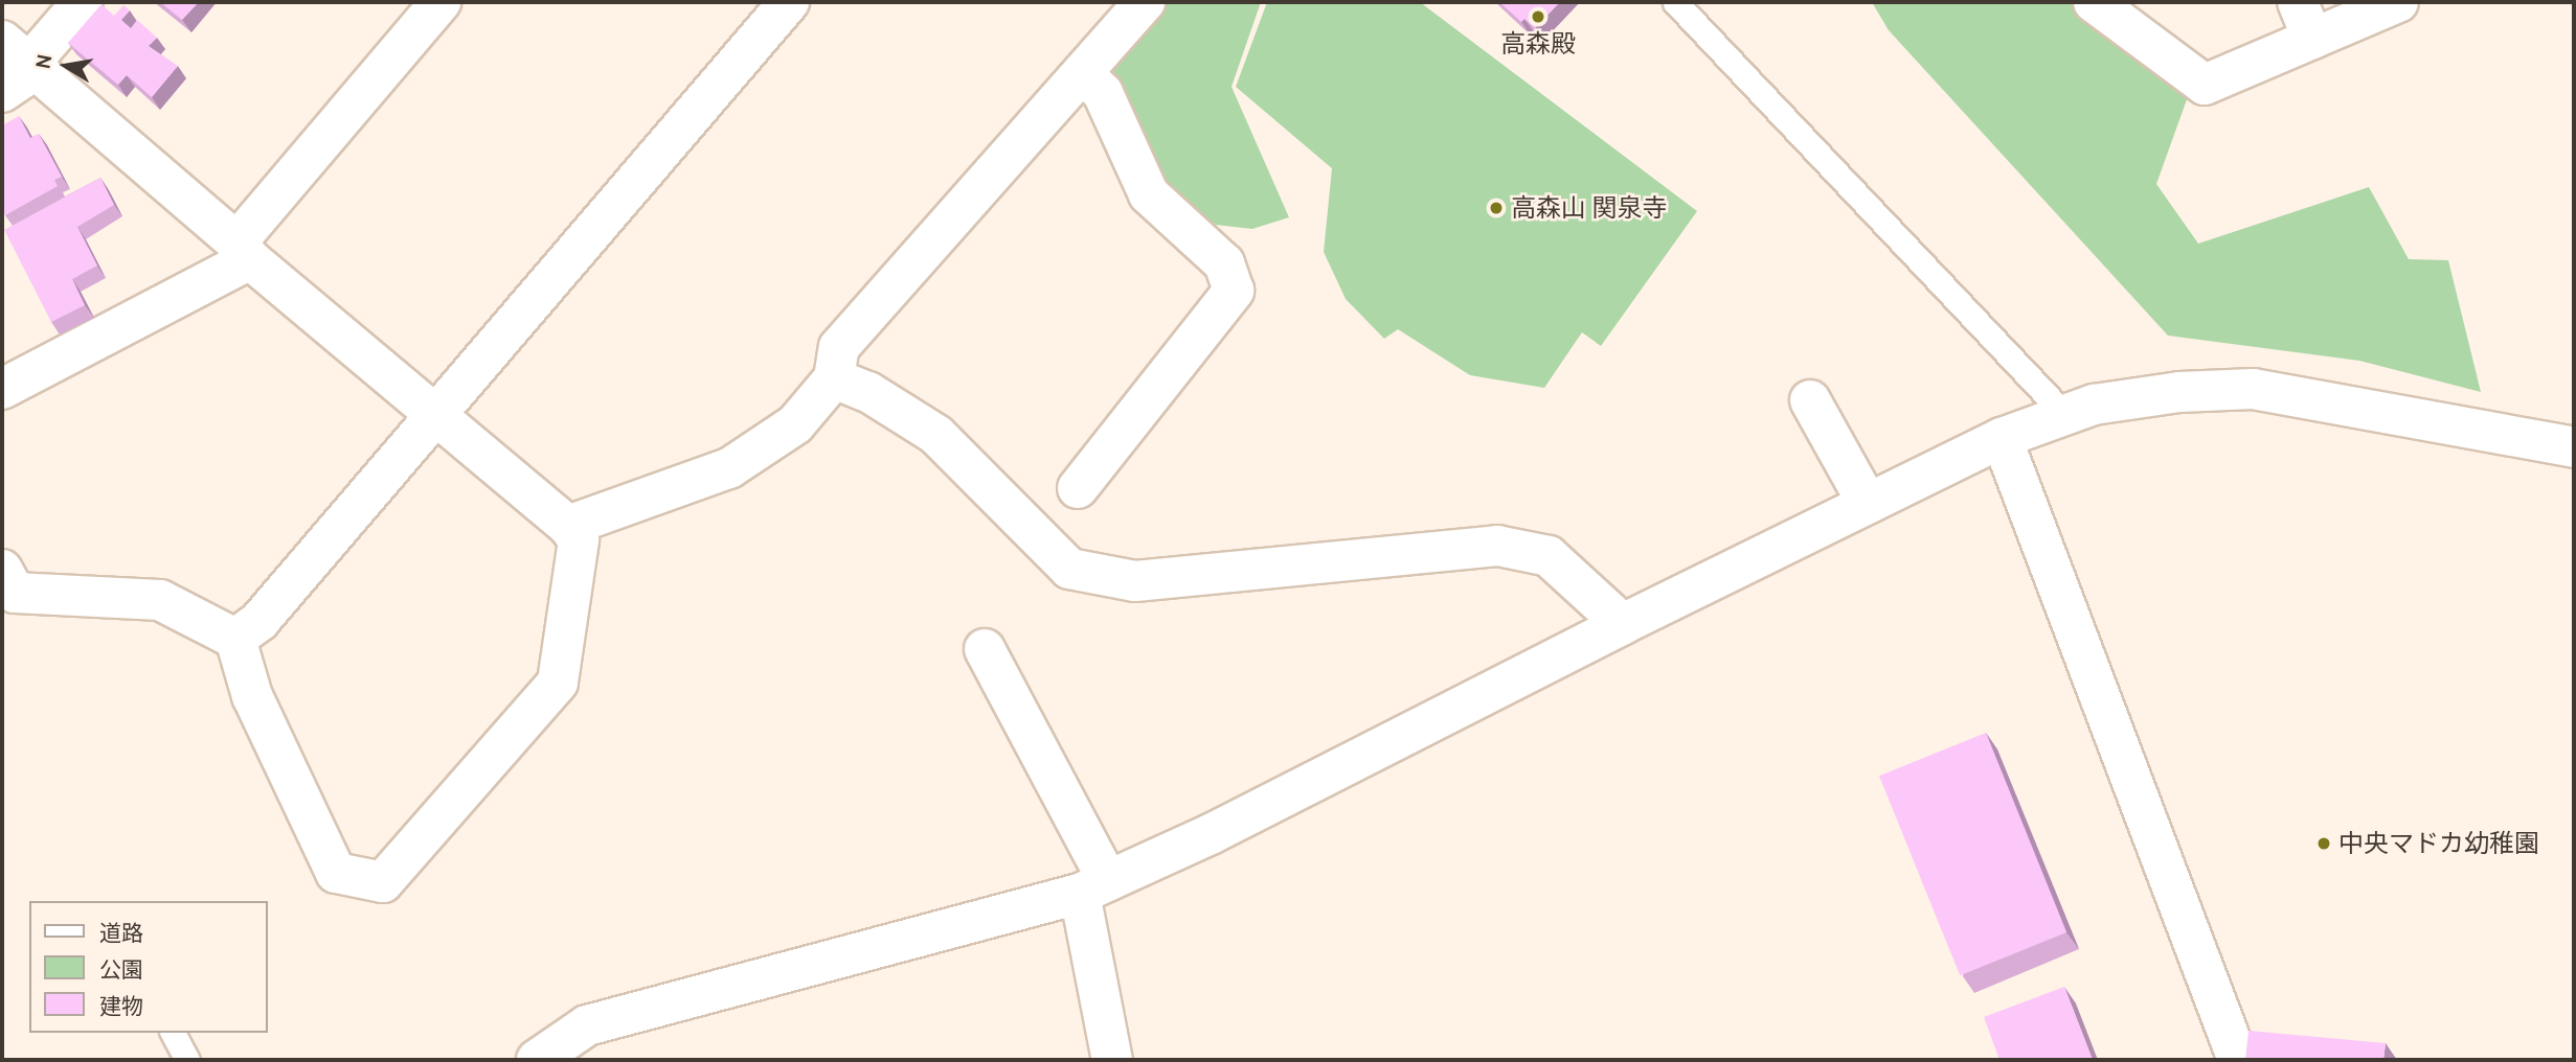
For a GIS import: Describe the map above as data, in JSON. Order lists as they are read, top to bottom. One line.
{"places":["高森殿","高森山 関泉寺","中央マドカ幼稚園"],"legend":["道路","公園","建物"],"north":"left"}
